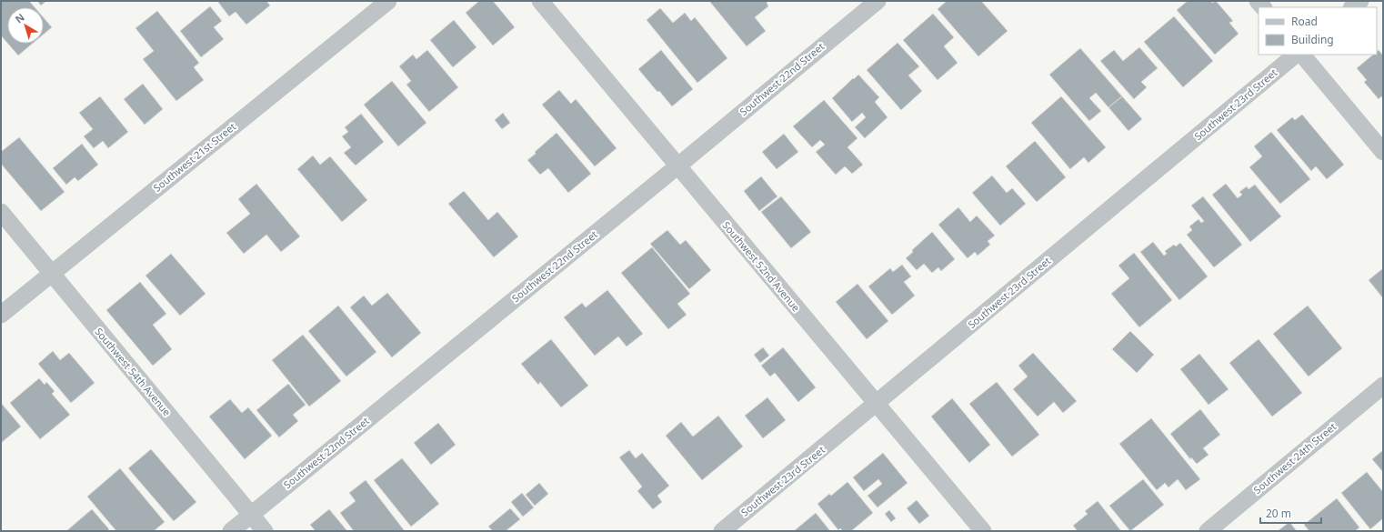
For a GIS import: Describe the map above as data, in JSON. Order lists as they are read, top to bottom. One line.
{"streets":{"street":["Southwest 22nd Street","Southwest 23rd Street","Southwest 21st Street","Southwest 52nd Avenue","Southwest 54th Avenue","Southwest 24th Street"]},"crossings":[["Southwest 22nd Street","Southwest 52nd Avenue"],["Southwest 22nd Street","Southwest 54th Avenue"],["Southwest 23rd Street","Southwest 52nd Avenue"],["Southwest 21st Street","Southwest 54th Avenue"]],"legend":["Road","Building"],"scale_bar":"20 m","north":"top left"}
